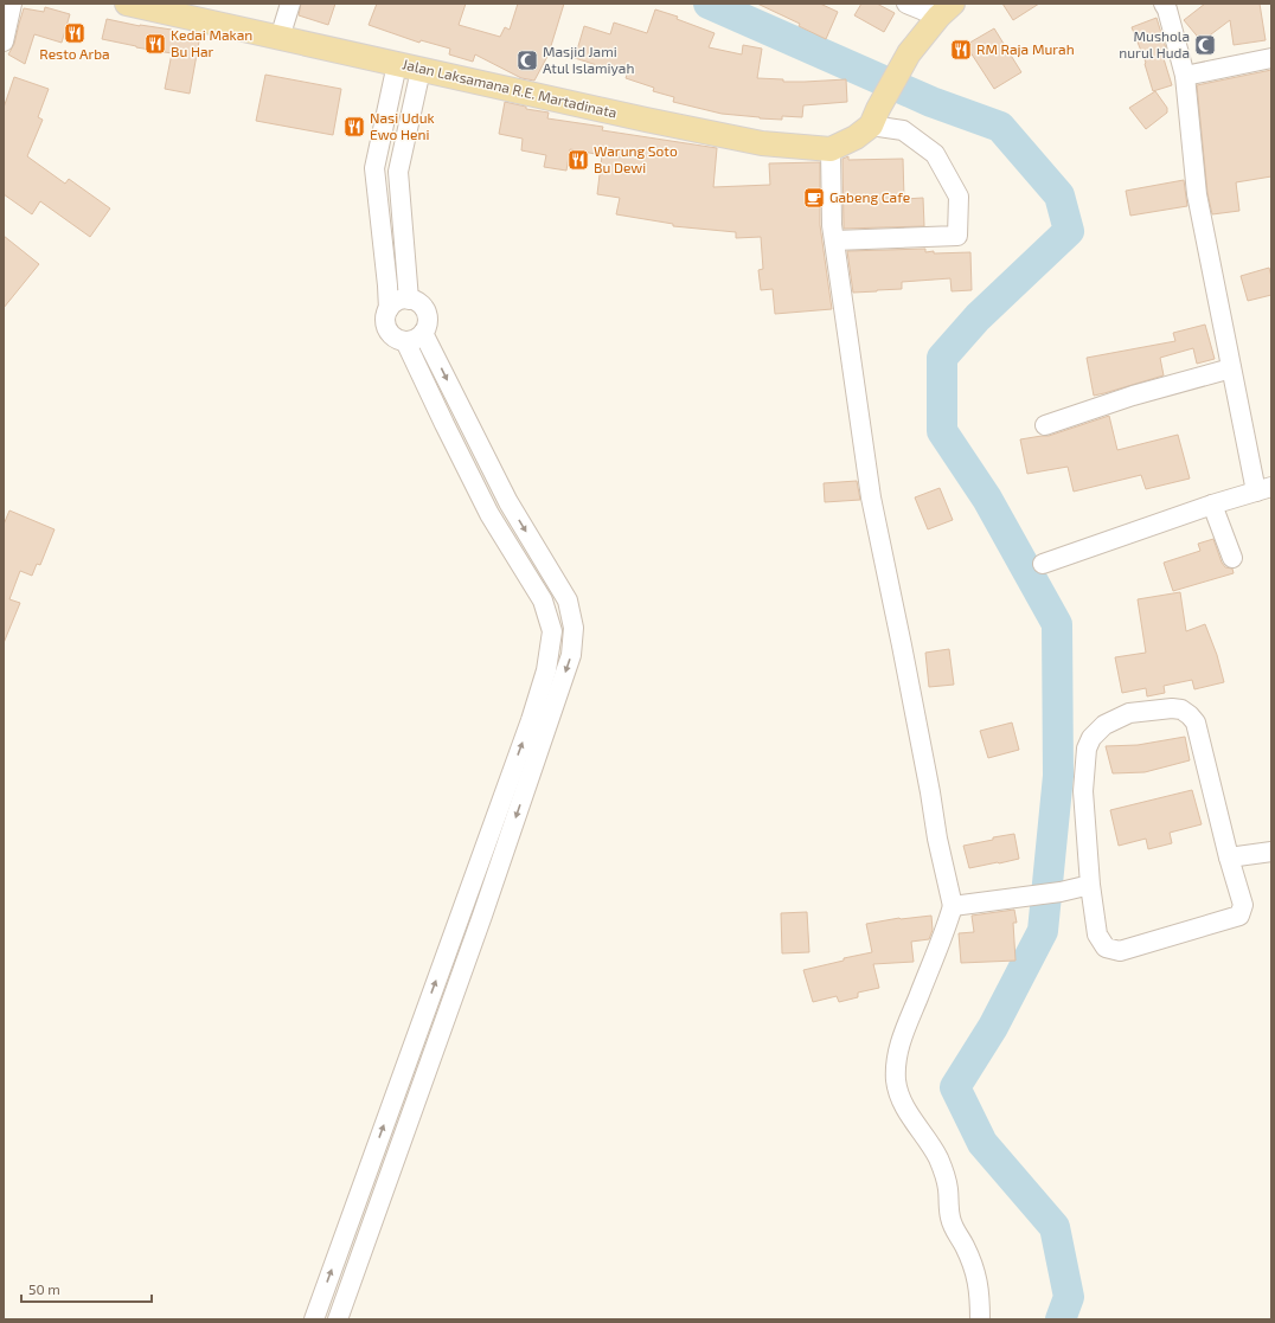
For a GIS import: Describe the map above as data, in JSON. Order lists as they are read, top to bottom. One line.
{"streets":{"main road":["Jalan Laksamana R.E. Martadinata"]},"places":{"restaurant":["Resto Arba","Kedai Makan Bu Har","RM Raja Murah","Nasi Uduk Ewo Heni","Warung Soto Bu Dewi"],"mosque":["Mushola nurul Huda","Masjid Jami Atul Islamiyah"],"cafe":["Gabeng Cafe"]},"scale_bar":"50 m"}
